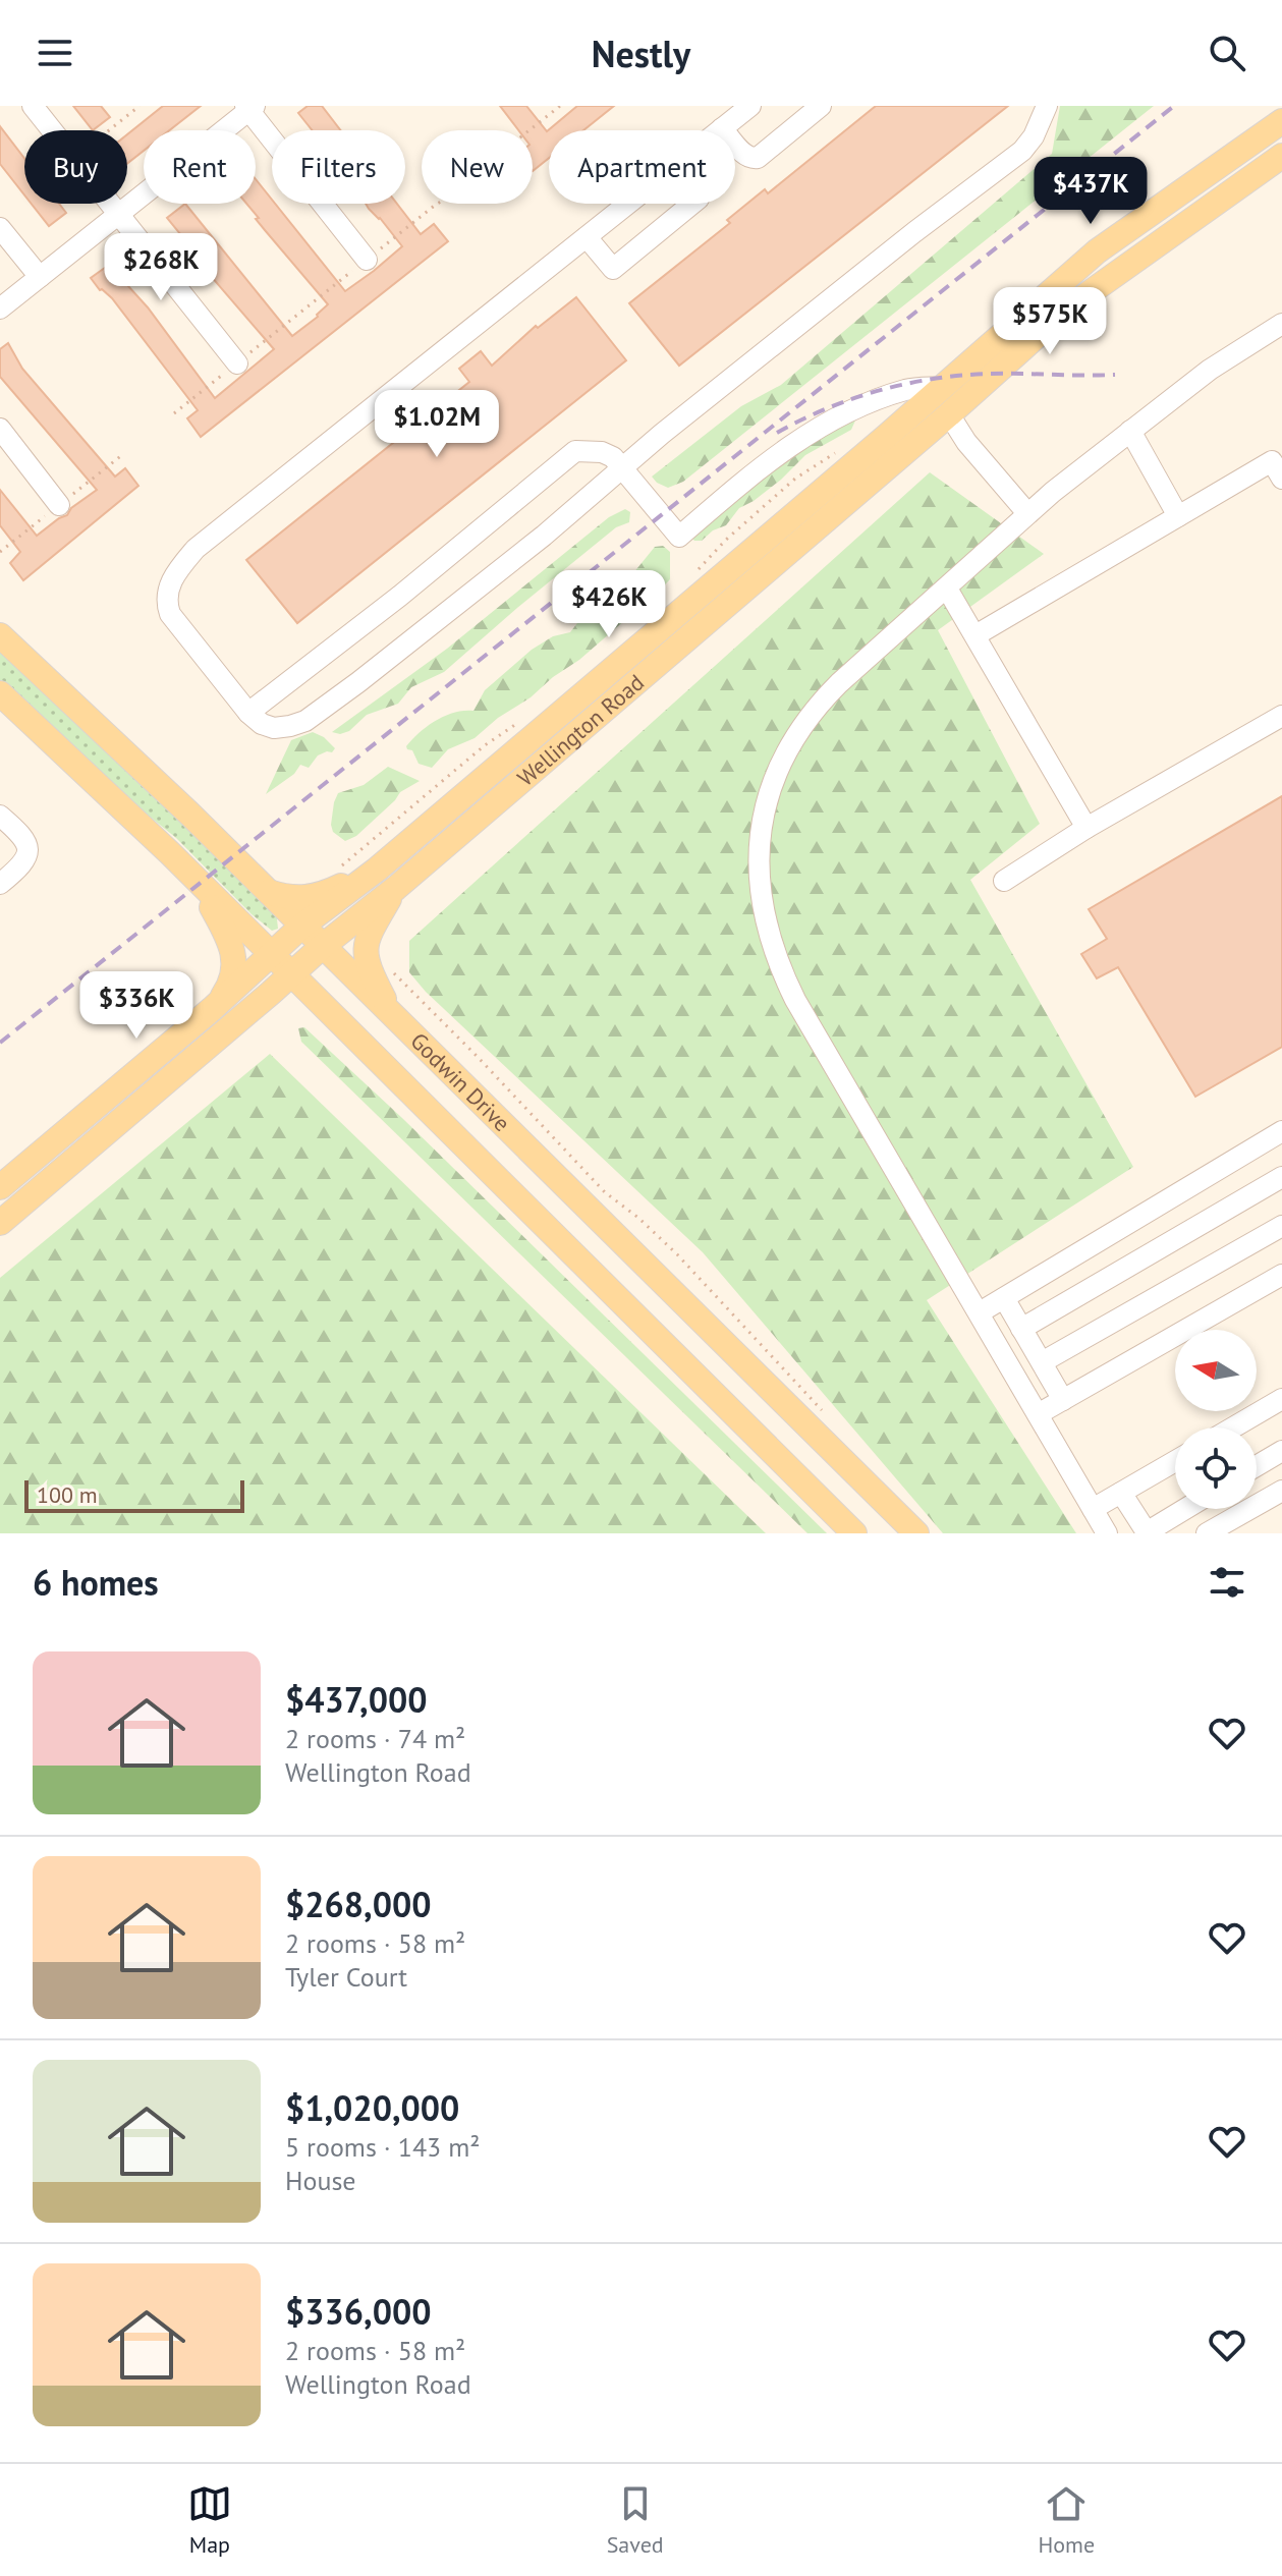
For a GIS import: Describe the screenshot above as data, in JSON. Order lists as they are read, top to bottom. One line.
{"streets":{"main road":["Wellington Road","Godwin Drive"]},"crossings":[["Wellington Road","Godwin Drive"]],"scale_bar":"100 m","north":"left","page":{"header":"Nestly","chip":["Buy","Rent","Filters","New","Apartment"],"price":["$437K","$268K","$575K","$1.02M","$426K","$336K"],"scale":"100 m","heading":"6 homes","list":[{"name":"$437,000","note":"2 rooms · 74 m² · Wellington Road"},{"name":"$268,000","note":"2 rooms · 58 m² · Tyler Court"},{"name":"$1,020,000","note":"5 rooms · 143 m² · House"},{"name":"$336,000","note":"2 rooms · 58 m² · Wellington Road"}],"tabs":["Map","Saved","Home"]}}
